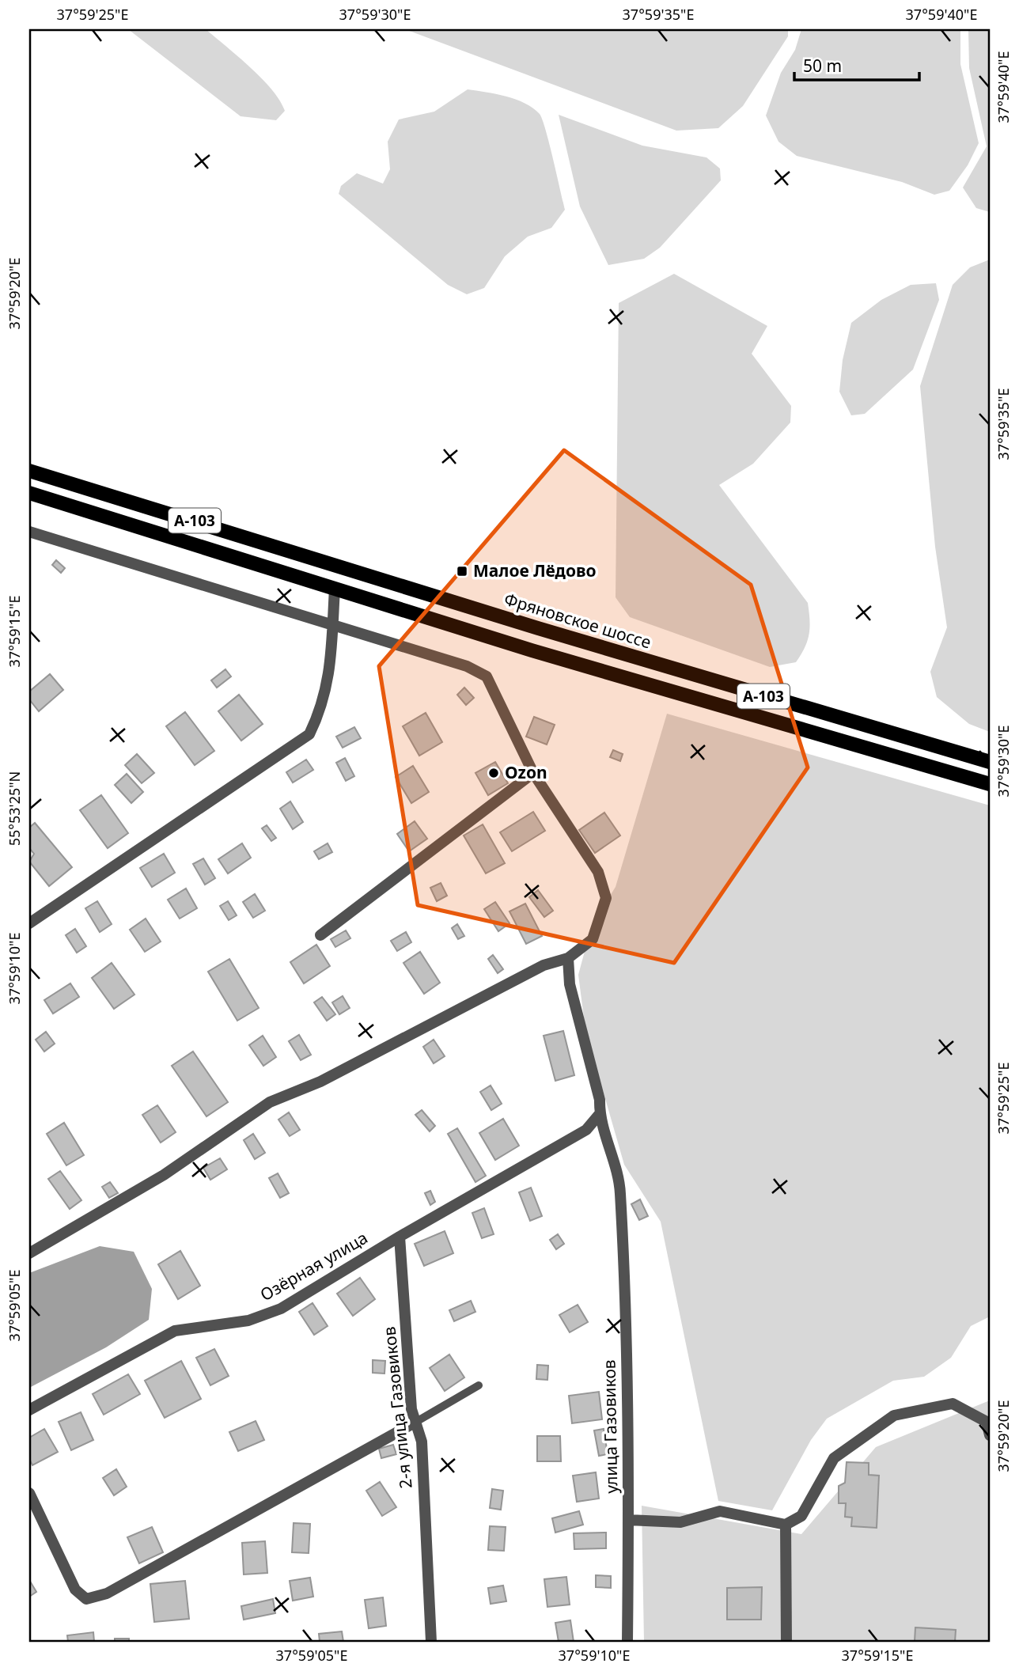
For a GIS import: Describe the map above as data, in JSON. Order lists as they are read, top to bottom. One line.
{"streets":{"main road":["А-103","Фряновское шоссе"],"street":["Озёрная улица","2-я улица Газовиков","улица Газовиков"]},"crossings":[["Озёрная улица","2-я улица Газовиков"],["Озёрная улица","улица Газовиков"]],"places":{"transit":["Малое Лёдово"],"other":["Ozon"]},"scale_bar":"50 m","coordinates":["37°59'25\"E","37°59'30\"E","37°59'35\"E","37°59'40\"E","37°59'20\"E","37°59'15\"E","55°53'25\"N","37°59'10\"E","37°59'05\"E"]}
